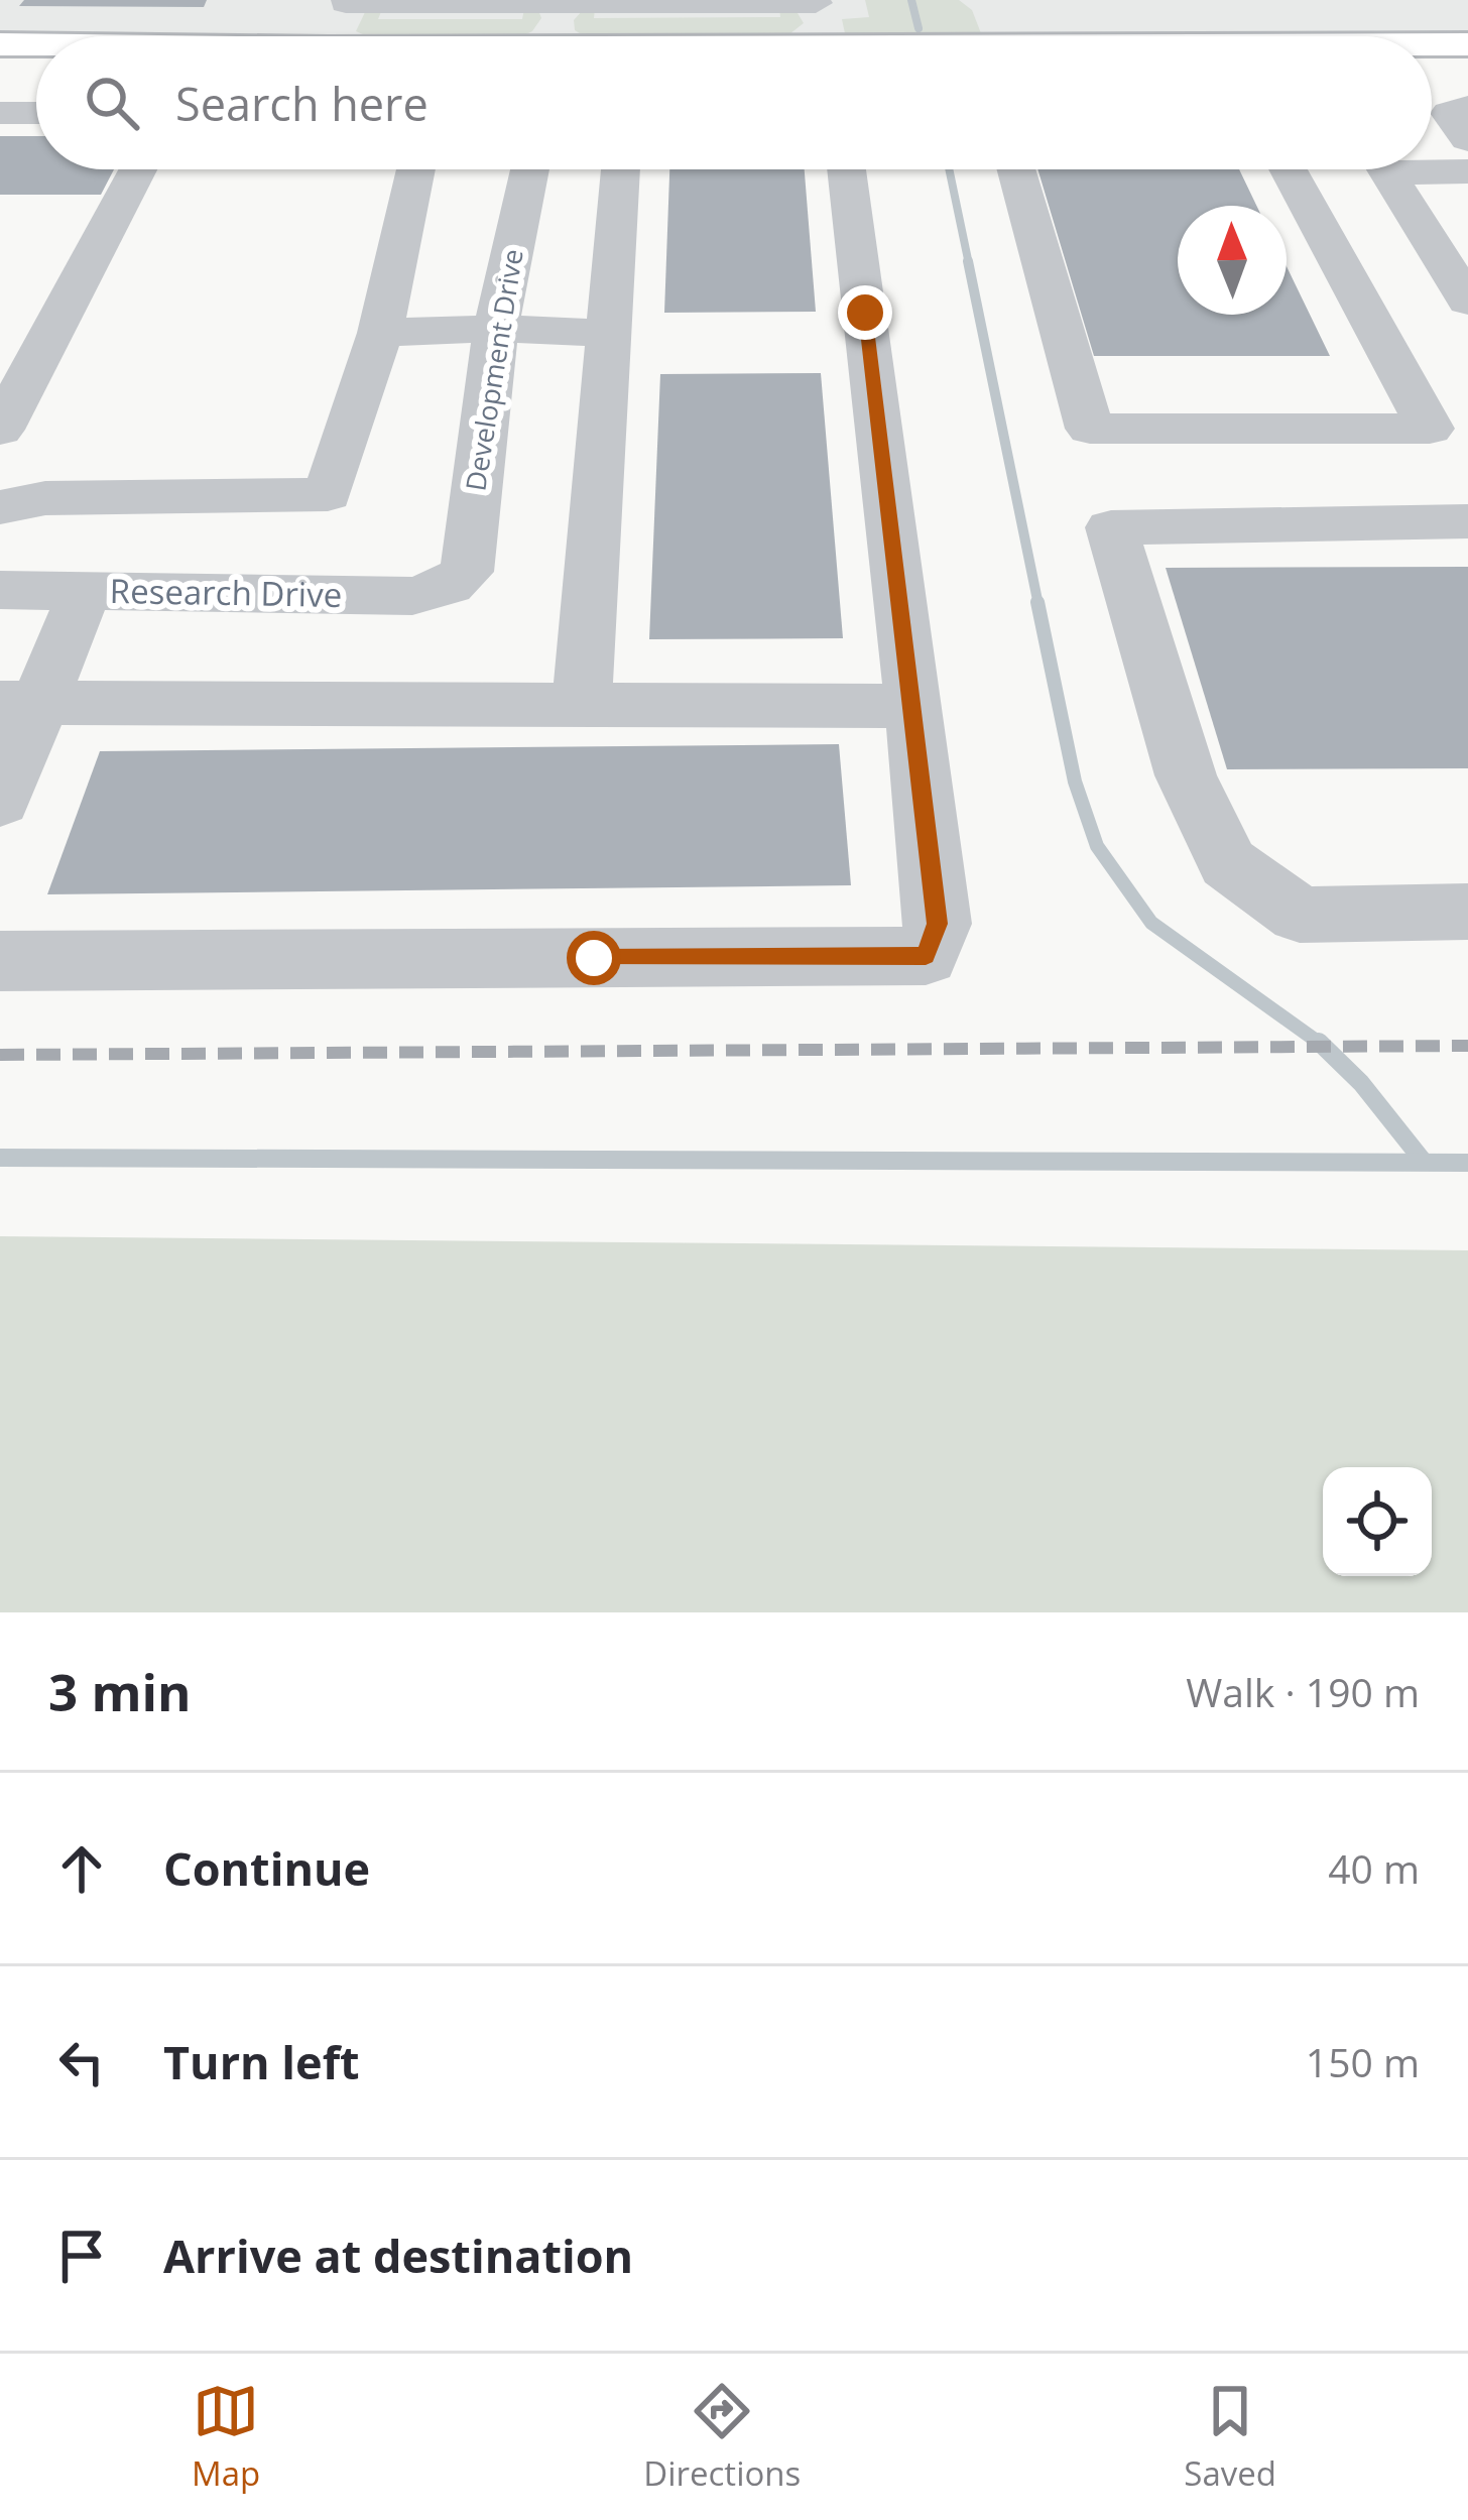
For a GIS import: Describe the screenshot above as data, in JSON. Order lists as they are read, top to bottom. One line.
{"streets":{"street":["Development Drive","Research Drive"]},"crossings":[["Development Drive","Research Drive"]],"north":"top","page":{"search":"Search here","heading":["3 min","Walk · 190 m"],"list":[["Continue","40 m"],["Turn left","150 m"],"Arrive at destination"],"nav":["Map","Directions","Saved"]}}
